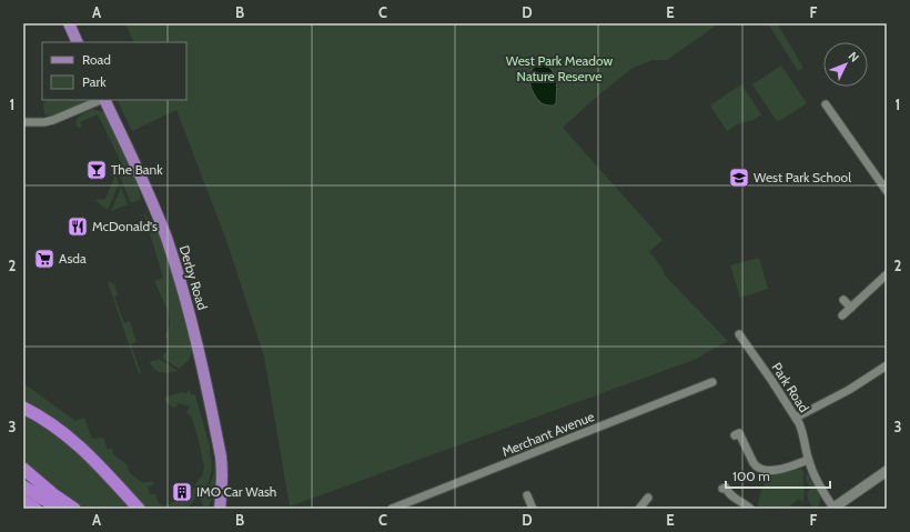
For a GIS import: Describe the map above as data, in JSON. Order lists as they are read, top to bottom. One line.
{"streets":{"main road":["Derby Road"],"street":["Park Road","Merchant Avenue"]},"parks":["West Park Meadow Nature Reserve"],"places":{"bar":["The Bank"],"school or university":["West Park School"],"restaurant":["McDonald's"],"supermarket":["Asda"],"building":["IMO Car Wash"]},"legend":["Road","Park"],"scale_bar":"100 m","north":"top right","grid":{"columns":["A","B","C","D","E","F"],"rows":["1","2","3"]}}
